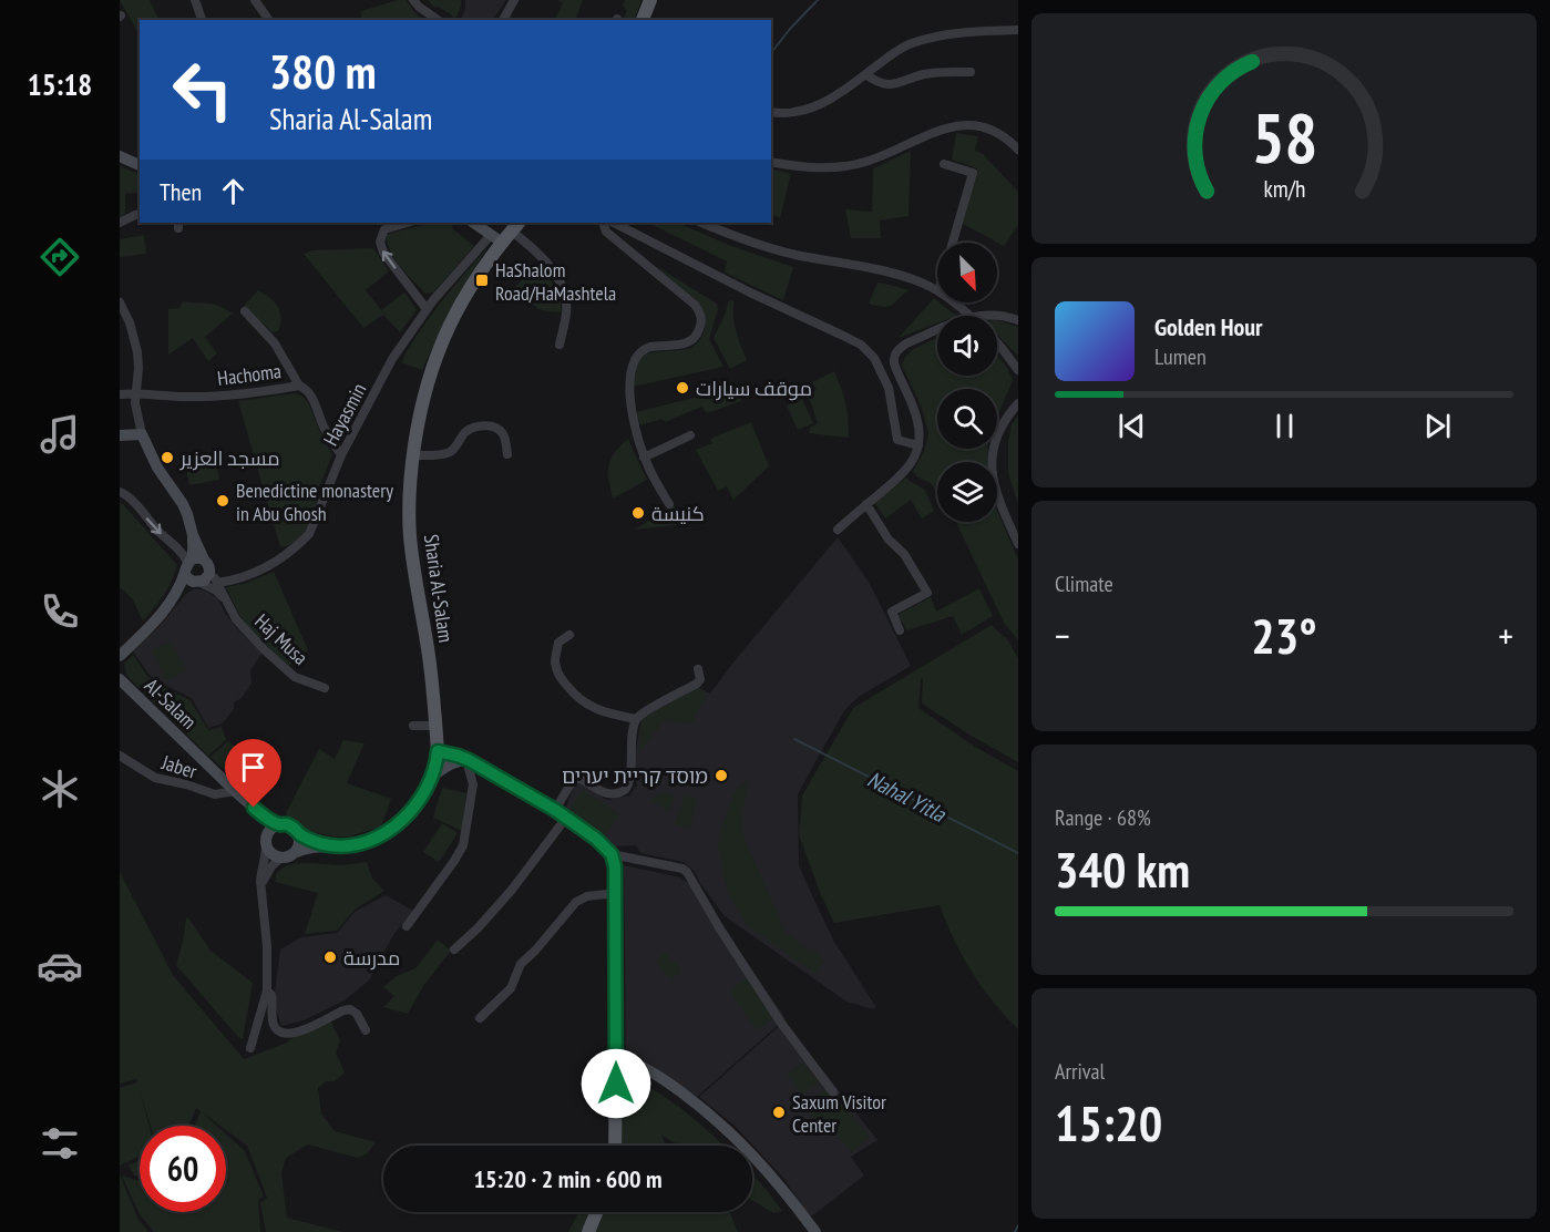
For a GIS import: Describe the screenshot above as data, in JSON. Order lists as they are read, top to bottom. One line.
{"streets":{"main road":["Sharia Al-Salam","Al-Salam"],"street":["Hachoma","Hayasmin","Haj Musa","Jaber"]},"crossings":[["Hachoma","Hayasmin"],["Hayasmin","Sharia Al-Salam"],["Hayasmin","Haj Musa"],["Al-Salam","Jaber"]],"water":["Nahal Yitla"],"places":{"transit":["HaShalom Road/HaMashtela"],"other":["موقف سيارات","مسجد العزير","Benedictine monastery in Abu Ghosh","كنيسة","מוסד קריית יערים","مدرسة","Saxum Visitor Center"]},"north":"bottom right","page":{"tabs":"15:18","turn":["380 m","Sharia Al-Salam"],"then":"Then","song":["Golden Hour","Lumen"],"tile":["Climate",["Range · 68%","340 km"],["Arrival","15:20"]],"heat":["−","23°","+"],"limit":"60","trip":"15:20 · 2 min · 600 m","gauge":["58","km/h"]}}
